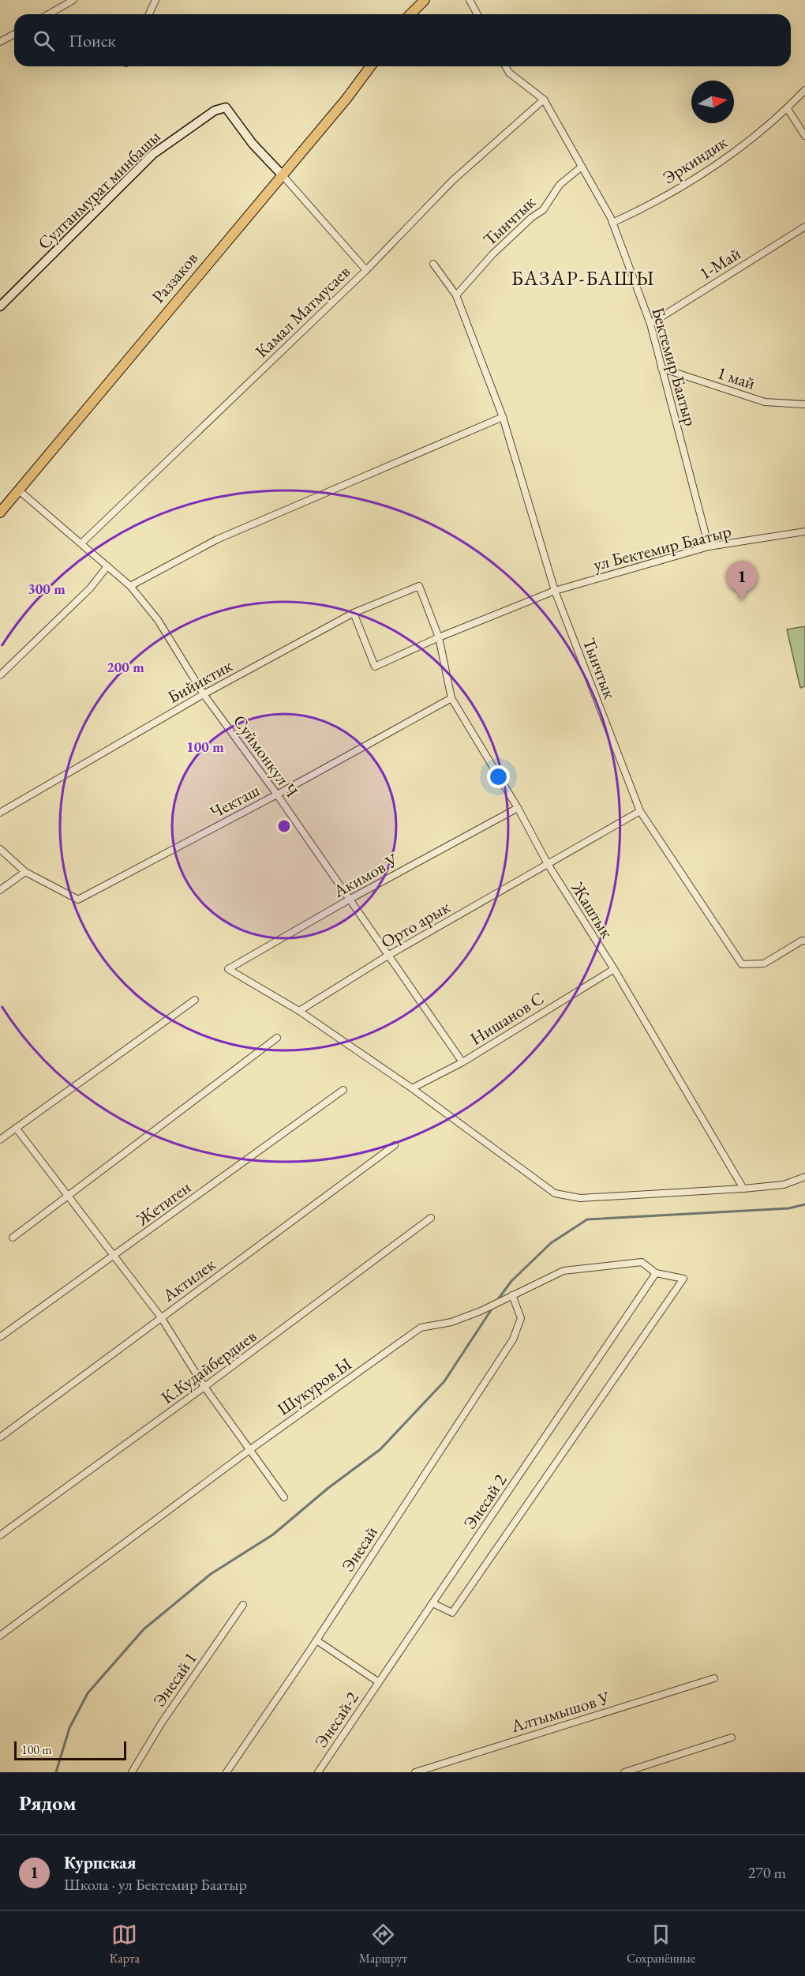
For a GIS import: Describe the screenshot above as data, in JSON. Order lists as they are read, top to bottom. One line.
{"streets":{"main road":["Раззаков"],"street":["Эркиндик","Султанмурат минбашы","Тынчтык","1-Май","Камал Матмусаев","Бектемир Баатыр","1 май","ул Бектемир Баатыр","Бийиктик","Суймонкул Ч","Чекташ","Акимов У","Жаштык","Орто арык","Нишанов С","Жетиген","Актилек","К.Кудайбердиев","Шукуров.Ы","Энесай 2","Энесай","Энесай 1","Алтымышов У","Энесай-2"]},"crossings":[["Эркиндик","Бектемир Баатыр"],["Султанмурат минбашы","Раззаков"],["Тынчтык","Бектемир Баатыр"],["Тынчтык","ул Бектемир Баатыр"],["Тынчтык","Орто арык"],["1-Май","Бектемир Баатыр"],["Раззаков","Суймонкул Ч"],["Камал Матмусаев","Бектемир Баатыр"],["Камал Матмусаев","Суймонкул Ч"],["Бектемир Баатыр","1 май"],["Бектемир Баатыр","ул Бектемир Баатыр"],["ул Бектемир Баатыр","Бийиктик"],["ул Бектемир Баатыр","Жаштык"],["Бийиктик","Суймонкул Ч"],["Бийиктик","Жаштык"],["Суймонкул Ч","Чекташ"],["Суймонкул Ч","Акимов У"],["Суймонкул Ч","Орто арык"],["Суймонкул Ч","Нишанов С"],["Чекташ","Жаштык"],["Акимов У","Жаштык"],["Акимов У","Орто арык"],["Жаштык","Орто арык"],["Жаштык","Нишанов С"],["Шукуров.Ы","Энесай 2"],["Шукуров.Ы","Энесай"],["Энесай 2","Энесай-2"]],"districts":["БАЗАР-БАШЫ"],"scale_bar":"100 m","north":"right","page":{"search":"Поиск","pins":"1","scale":"100 m","heading":"Рядом","list":[{"mark":"1","name":"Курпская","note":"Школа · ул Бектемир Баатыр","value":"270 m"}],"nav":["Карта","Маршрут","Сохранённые"]},"rings":["300 m","200 m","100 m"]}
